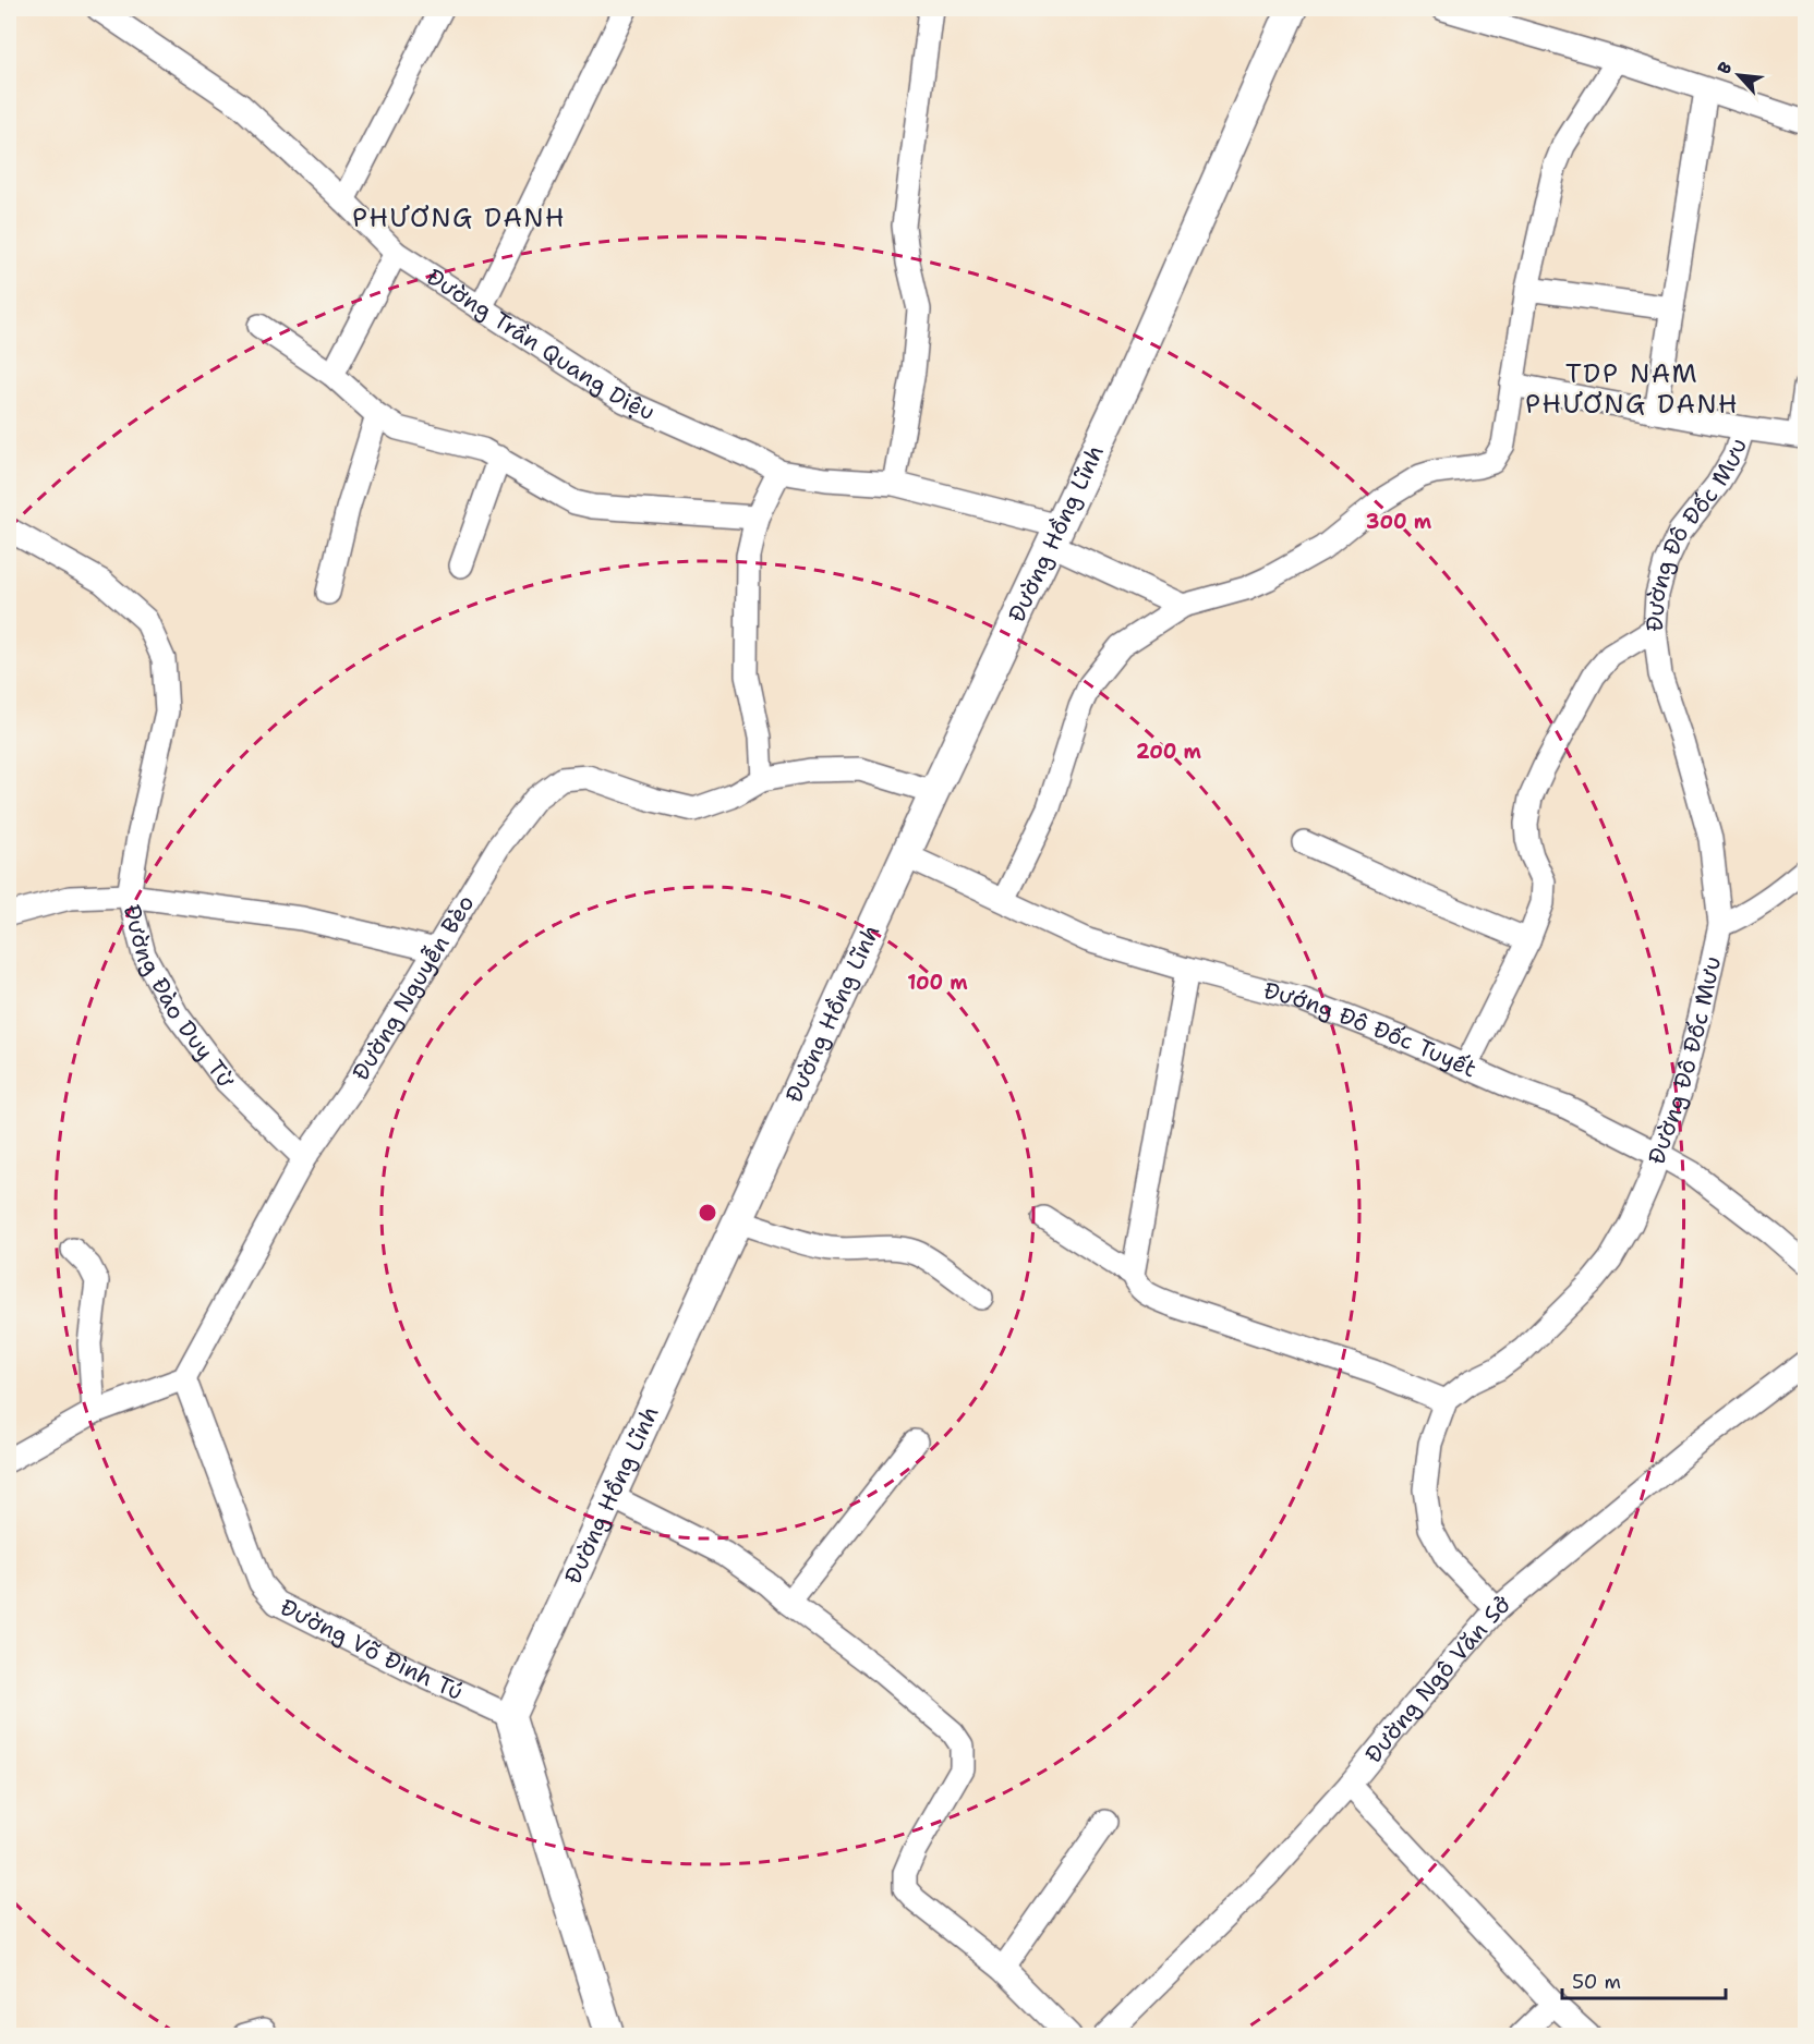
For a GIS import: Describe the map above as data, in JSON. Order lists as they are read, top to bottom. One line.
{"streets":{"street":["Đường Trần Quang Diệu","Đường Hồng Lĩnh","Đường Đô Đốc Mưu","Đường Nguyễn Bèo","Đường Đào Duy Từ","Đướng Đô Đốc Tuyết","Đường Võ Đình Tú","Đường Ngô Văn Sở"]},"crossings":[["Đường Trần Quang Diệu","Đường Hồng Lĩnh"],["Đường Hồng Lĩnh","Đường Nguyễn Bèo"],["Đường Hồng Lĩnh","Đướng Đô Đốc Tuyết"],["Đường Hồng Lĩnh","Đường Võ Đình Tú"],["Đường Đô Đốc Mưu","Đướng Đô Đốc Tuyết"],["Đường Nguyễn Bèo","Đường Đào Duy Từ"],["Đường Nguyễn Bèo","Đường Võ Đình Tú"]],"districts":["PHƯƠNG DANH","TDP NAM PHƯƠNG DANH"],"scale_bar":"50 m","north":"top left","rings":["300 m","200 m","100 m"]}
